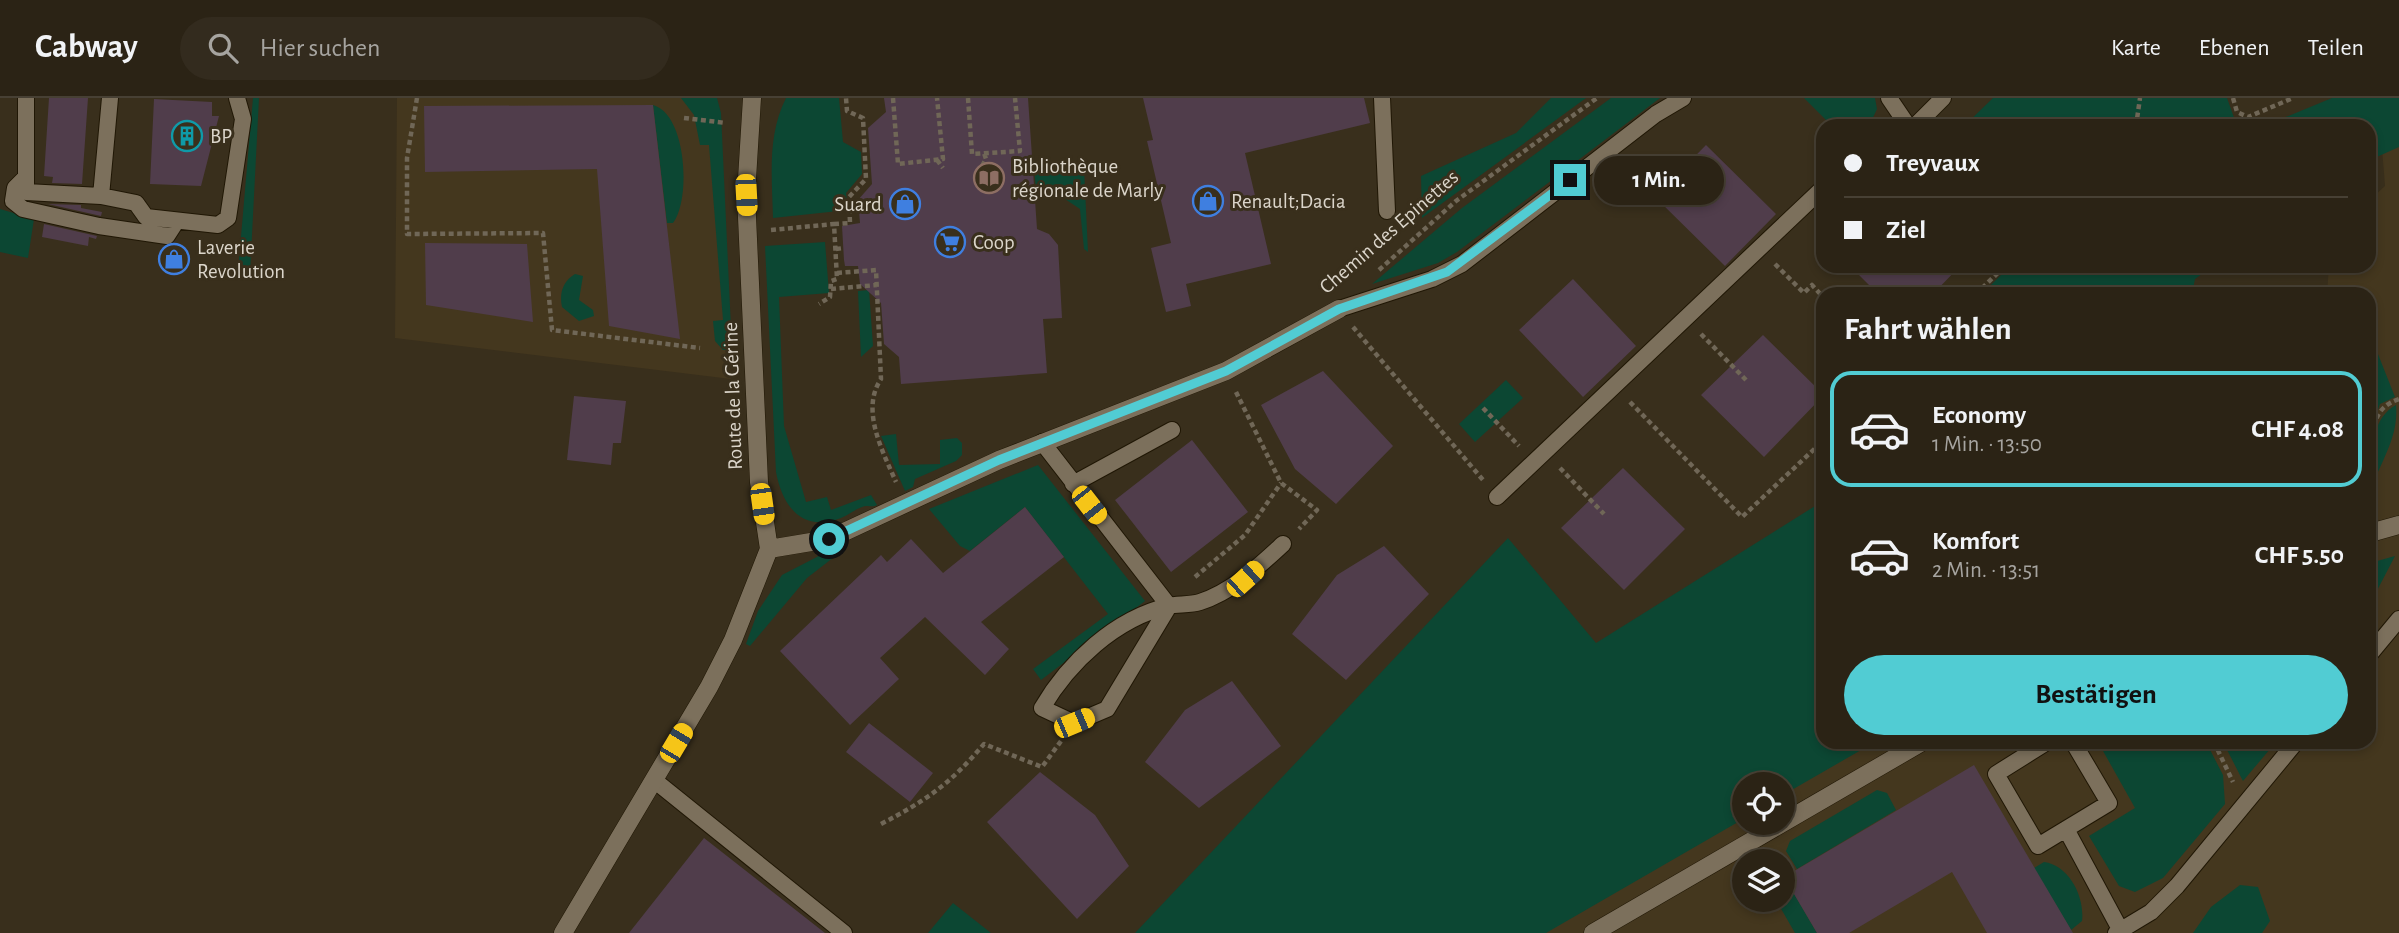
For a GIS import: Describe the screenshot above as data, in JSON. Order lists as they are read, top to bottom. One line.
{"streets":{"street":["Chemin des Epinettes","Route de la Gérine"]},"crossings":[["Chemin des Epinettes","Route de la Gérine"]],"places":{"building":["BP"],"library":["Bibliothèque régionale de Marly"],"shop":["Renault;Dacia","Suard","Laverie Revolution"],"supermarket":["Coop"]},"page":{"header":"Cabway","search":"Hier suchen","nav":["Karte","Ebenen","Teilen"],"banner":["Treyvaux","Ziel"],"bubble":"1 Min.","heading":"Fahrt wählen","list":[{"name":"Economy","note":"1 Min. · 13:50","value":"CHF 4.08"},{"name":"Komfort","note":"2 Min. · 13:51","value":"CHF 5.50"}],"buttons":"Bestätigen"}}
